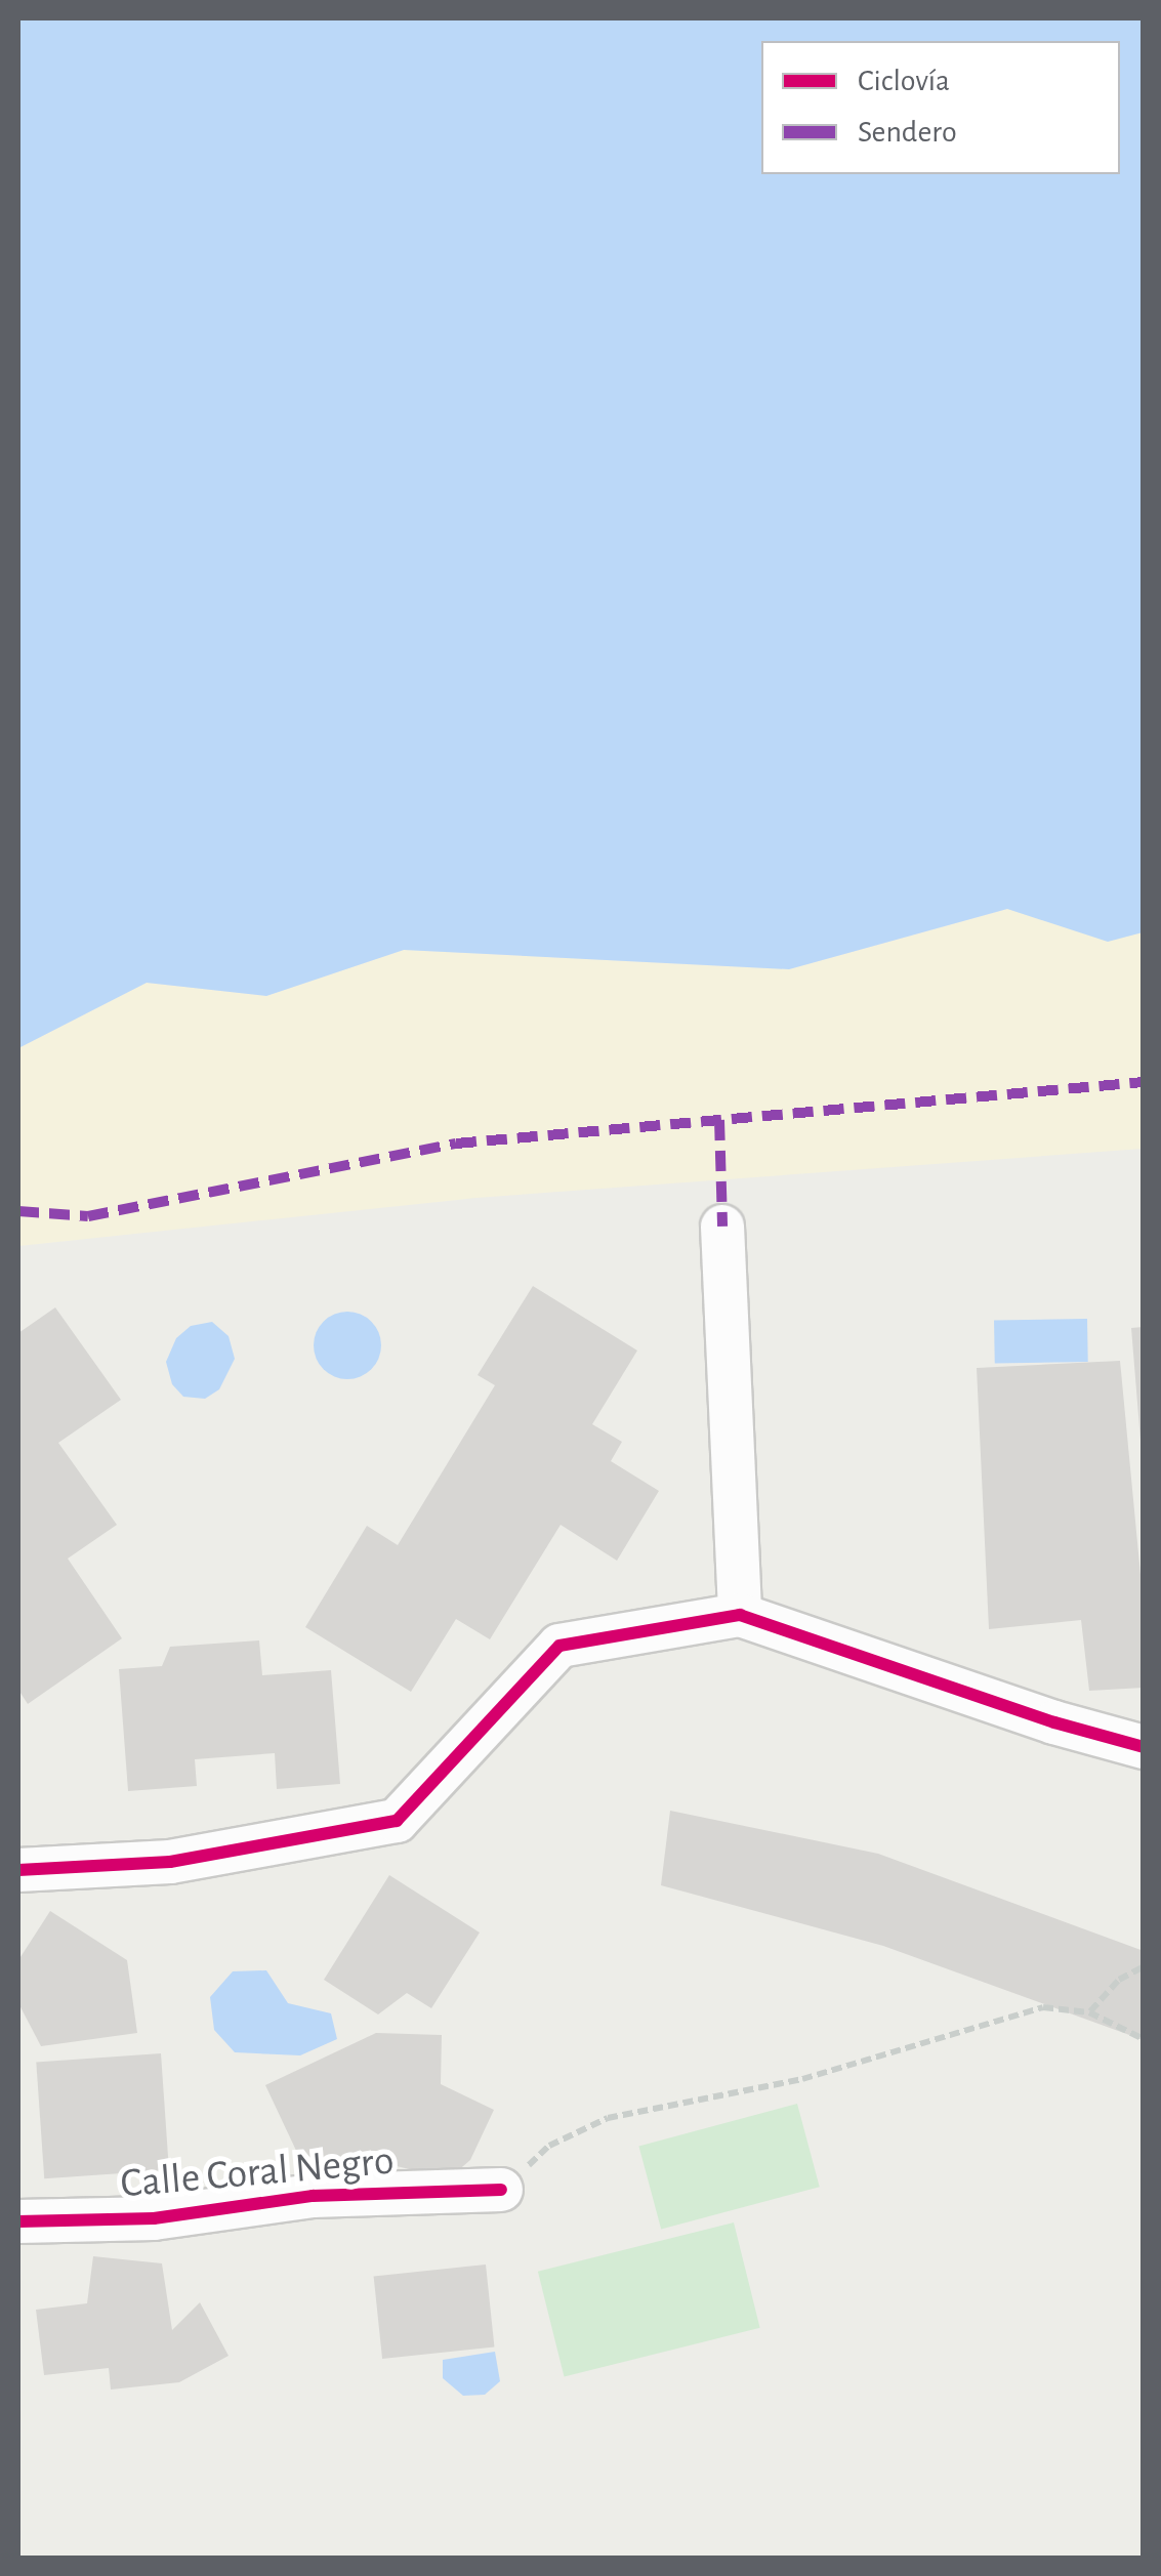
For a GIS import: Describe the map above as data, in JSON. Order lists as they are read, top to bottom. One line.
{"streets":{"street":["Calle Coral Negro"]},"legend":["Ciclovía","Sendero"]}
